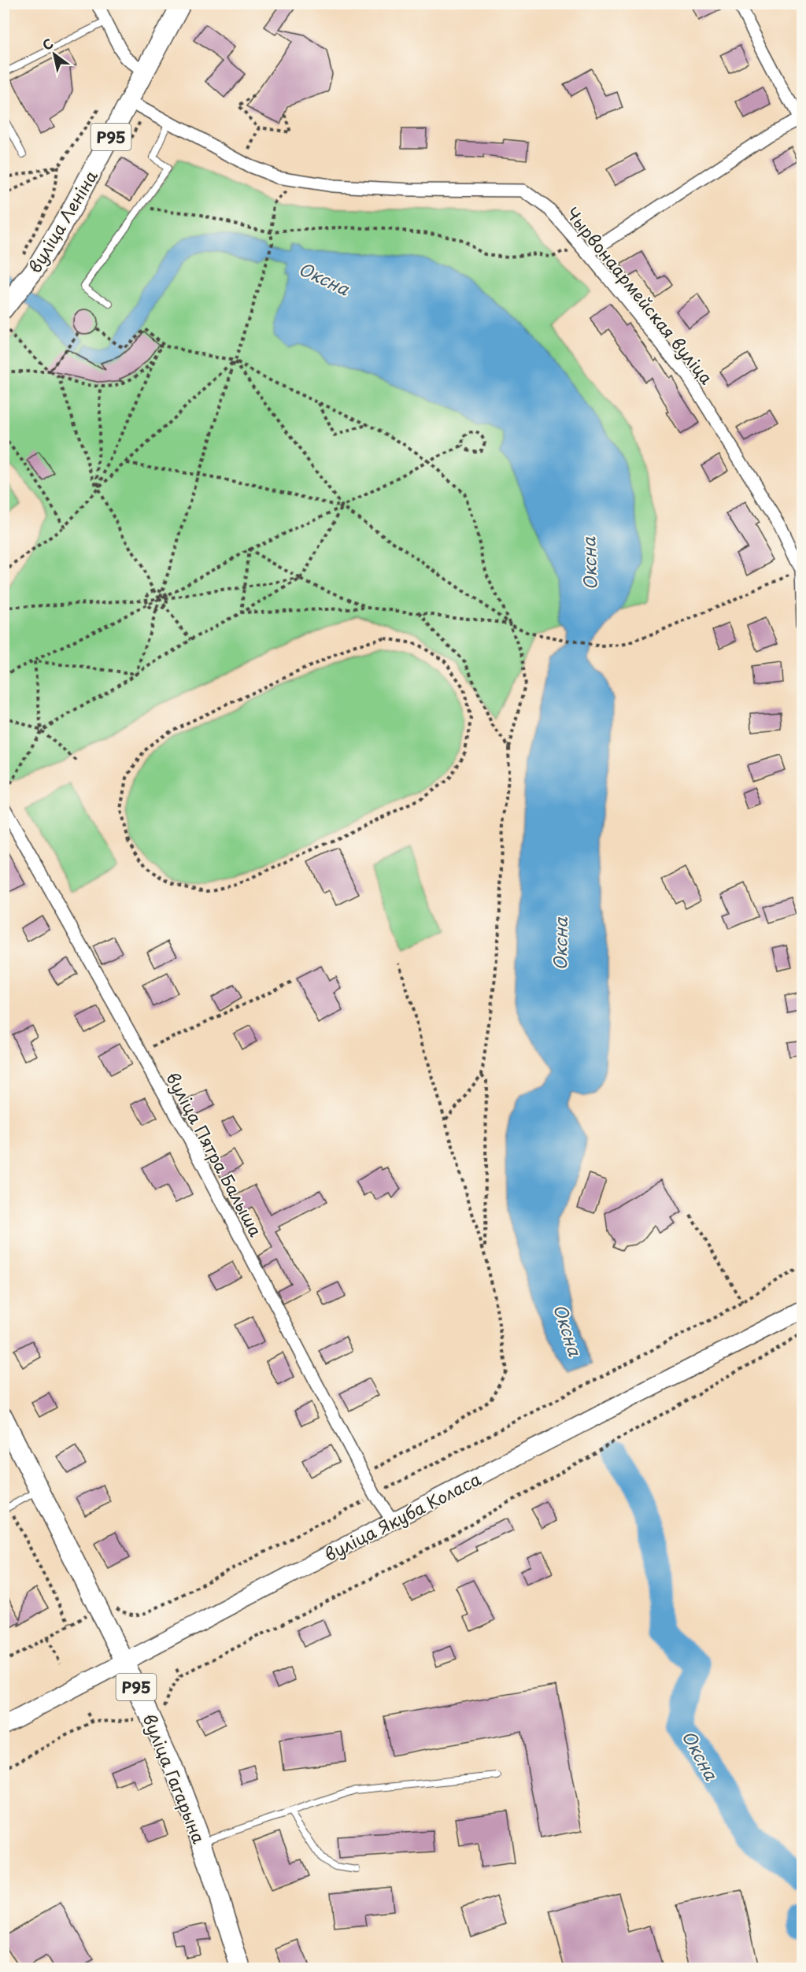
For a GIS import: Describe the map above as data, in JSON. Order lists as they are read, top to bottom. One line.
{"streets":{"main road":["Р95","вуліца Леніна","вуліца Якуба Коласа","вуліца Гагарына"],"street":["Чырвонаармейская вуліца","вуліца Пятра Балыша"]},"crossings":[["вуліца Леніна","Чырвонаармейская вуліца"],["вуліца Пятра Балыша","вуліца Якуба Коласа"],["вуліца Якуба Коласа","вуліца Гагарына"]],"water":["Оксна"],"north":"top left"}
